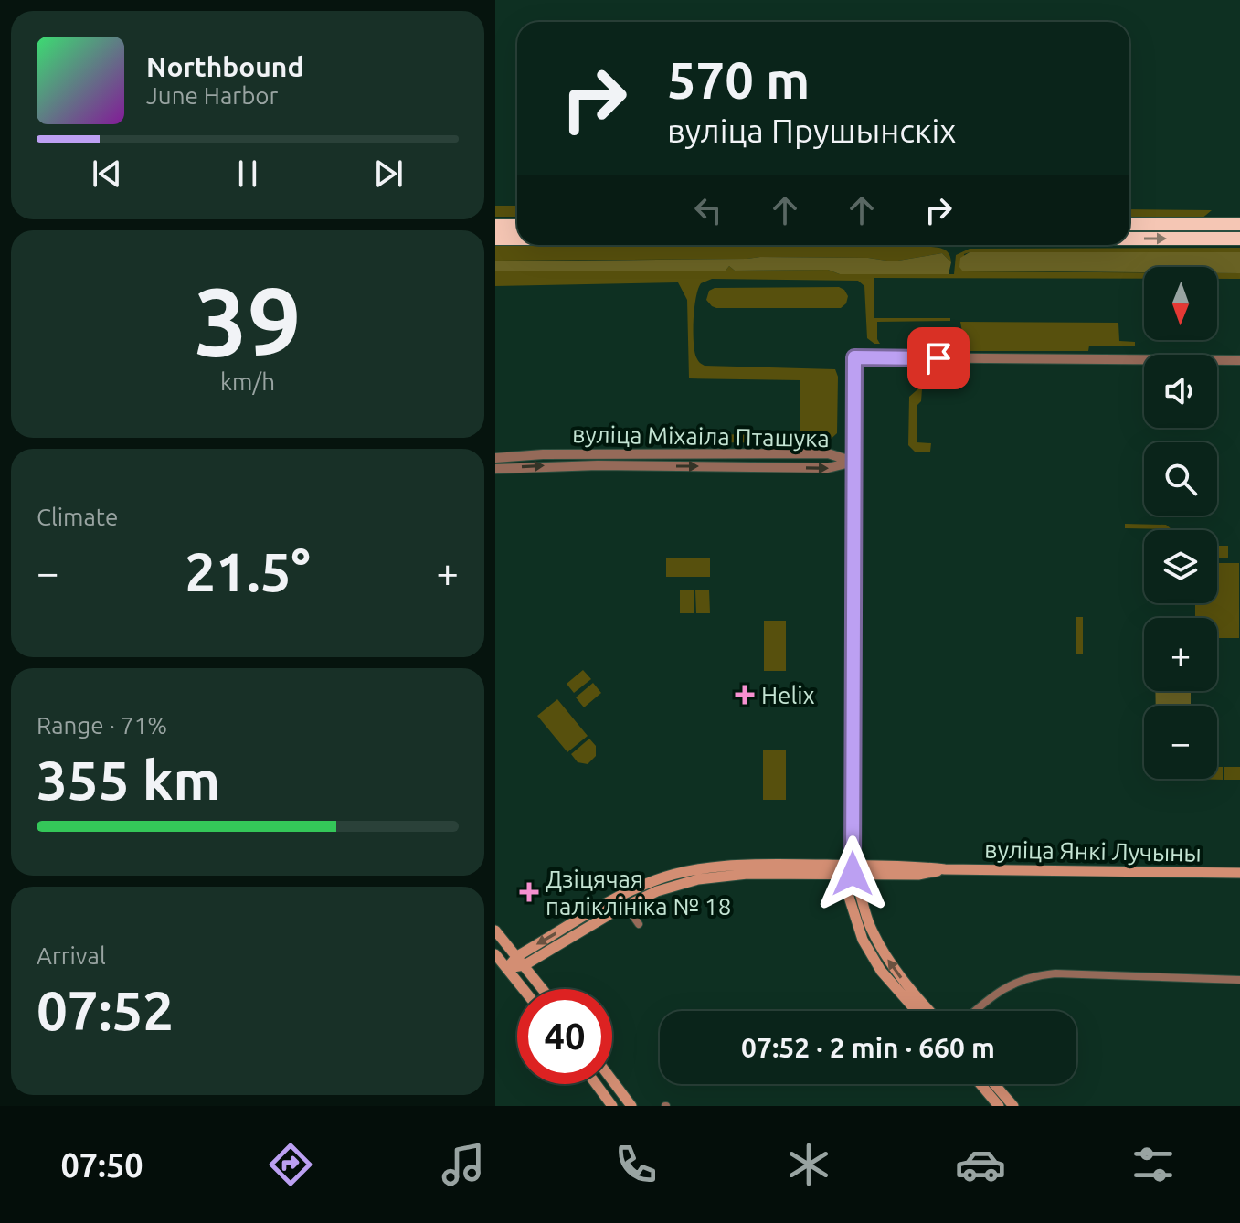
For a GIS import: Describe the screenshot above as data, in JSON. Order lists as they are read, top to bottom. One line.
{"streets":{"main road":["вуліца Янкі Лучыны"],"street":["вуліца Міхаіла Пташука"]},"places":{"health":["Helix","Дзіцячая паліклініка № 18"]},"north":"bottom","page":{"turn":["570 m","вуліца Прушынскіх"],"song":["Northbound","June Harbor"],"tile":[["39","km/h"],"Climate",["Range · 71%","355 km"],["Arrival","07:52"]],"map_buttons":["+","−"],"heat":["−","21.5°","+"],"limit":"40","trip":"07:52 · 2 min · 660 m","tabs":"07:50"}}
